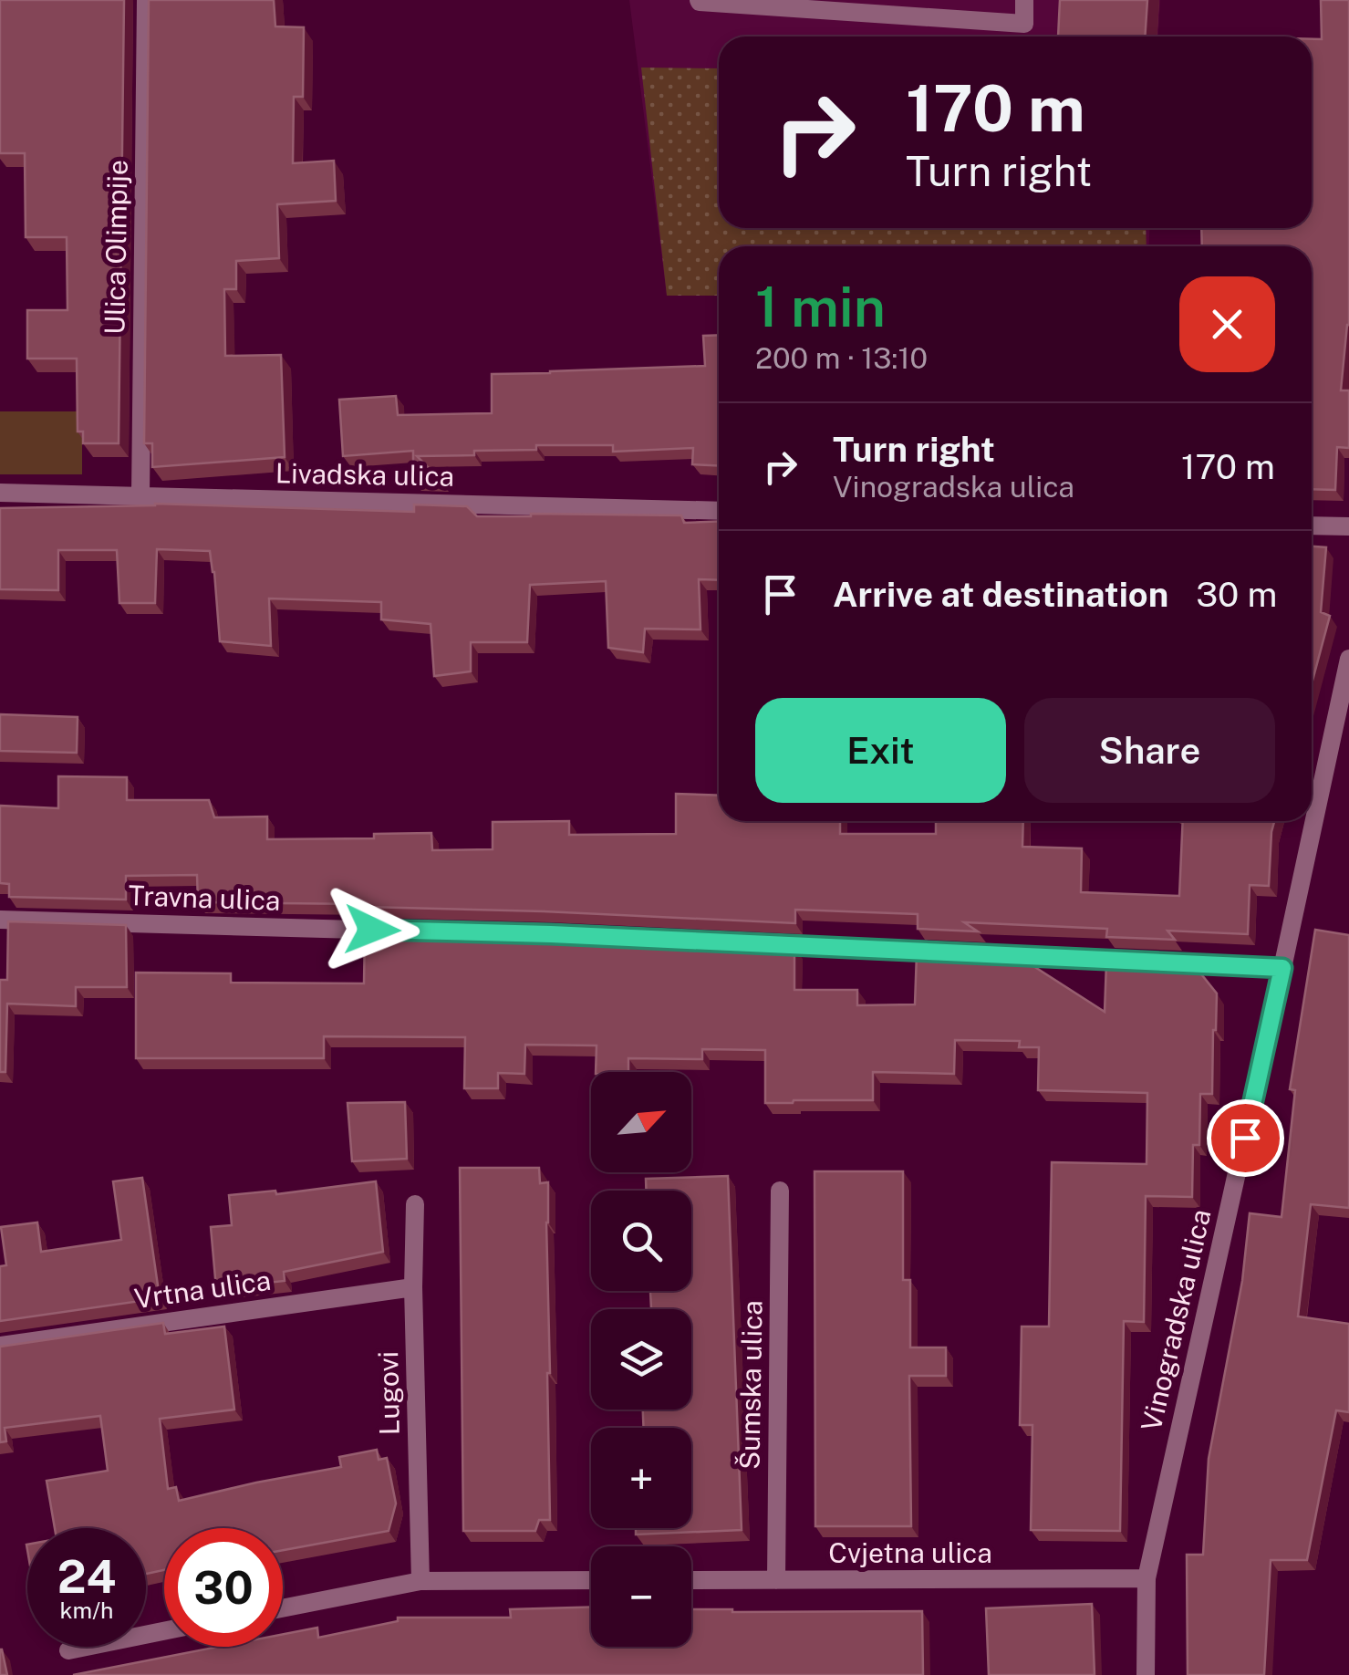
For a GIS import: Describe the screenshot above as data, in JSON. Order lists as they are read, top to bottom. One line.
{"streets":{"street":["Ulica Olimpije","Livadska ulica","Travna ulica","Vrtna ulica","Vinogradska ulica","Šumska ulica","Lugovi","Cvjetna ulica"]},"crossings":[["Ulica Olimpije","Livadska ulica"],["Travna ulica","Vinogradska ulica"],["Vrtna ulica","Lugovi"],["Vinogradska ulica","Cvjetna ulica"],["Šumska ulica","Cvjetna ulica"]],"north":"top right","page":{"turn":["170 m","Turn right"],"heading":["1 min","200 m · 13:10"],"list":[{"name":"Turn right","note":"Vinogradska ulica","value":"170 m"},{"name":"Arrive at destination","value":"30 m"}],"buttons":["Exit","Share"],"map_buttons":["+","−"],"speed":"24 km/h","limit":"30"}}
